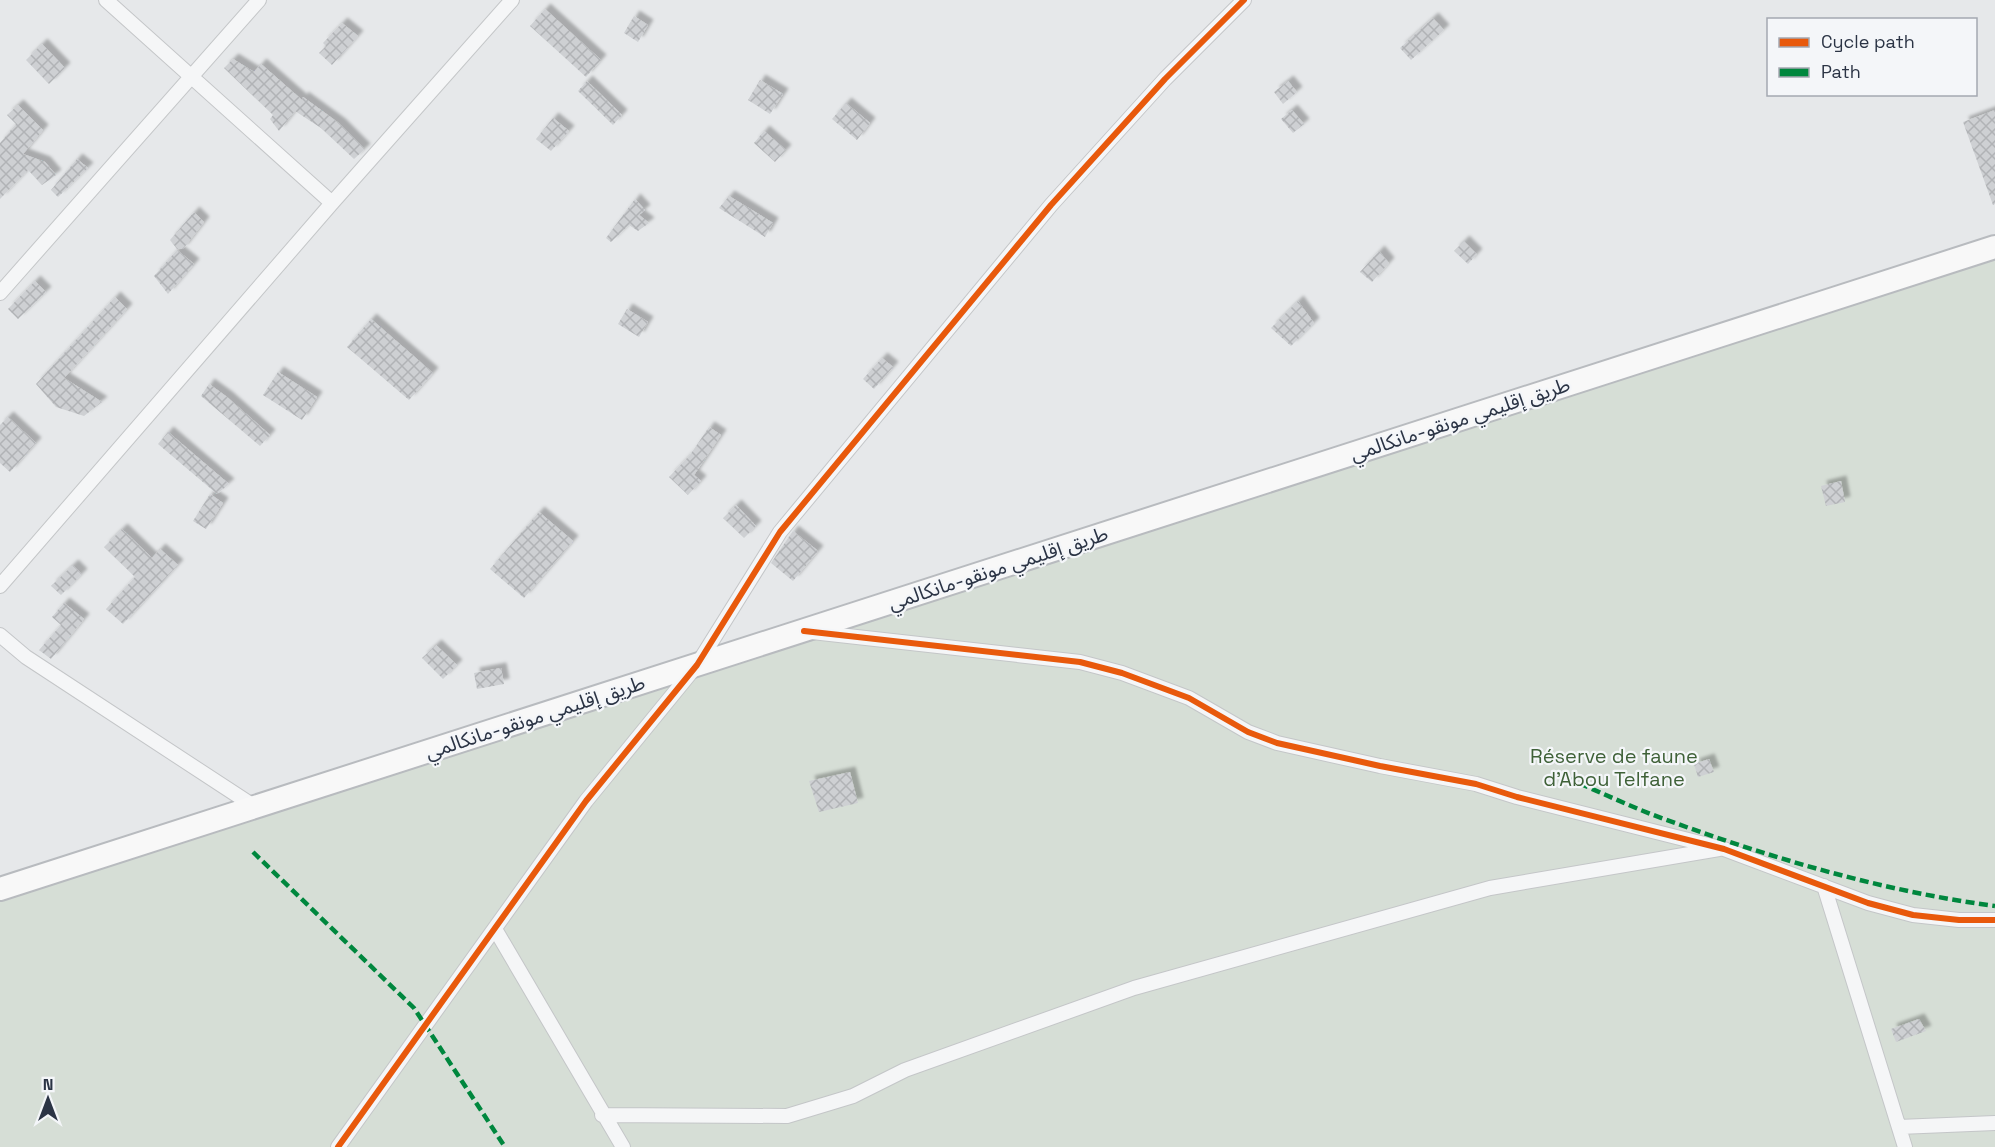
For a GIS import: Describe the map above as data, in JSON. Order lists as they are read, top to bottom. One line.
{"streets":{"highway":["طريق إقليمي مونقو-مانكالمي"]},"parks":["Réserve de faune d'Abou Telfane"],"legend":["Cycle path","Path"],"north":"top"}
